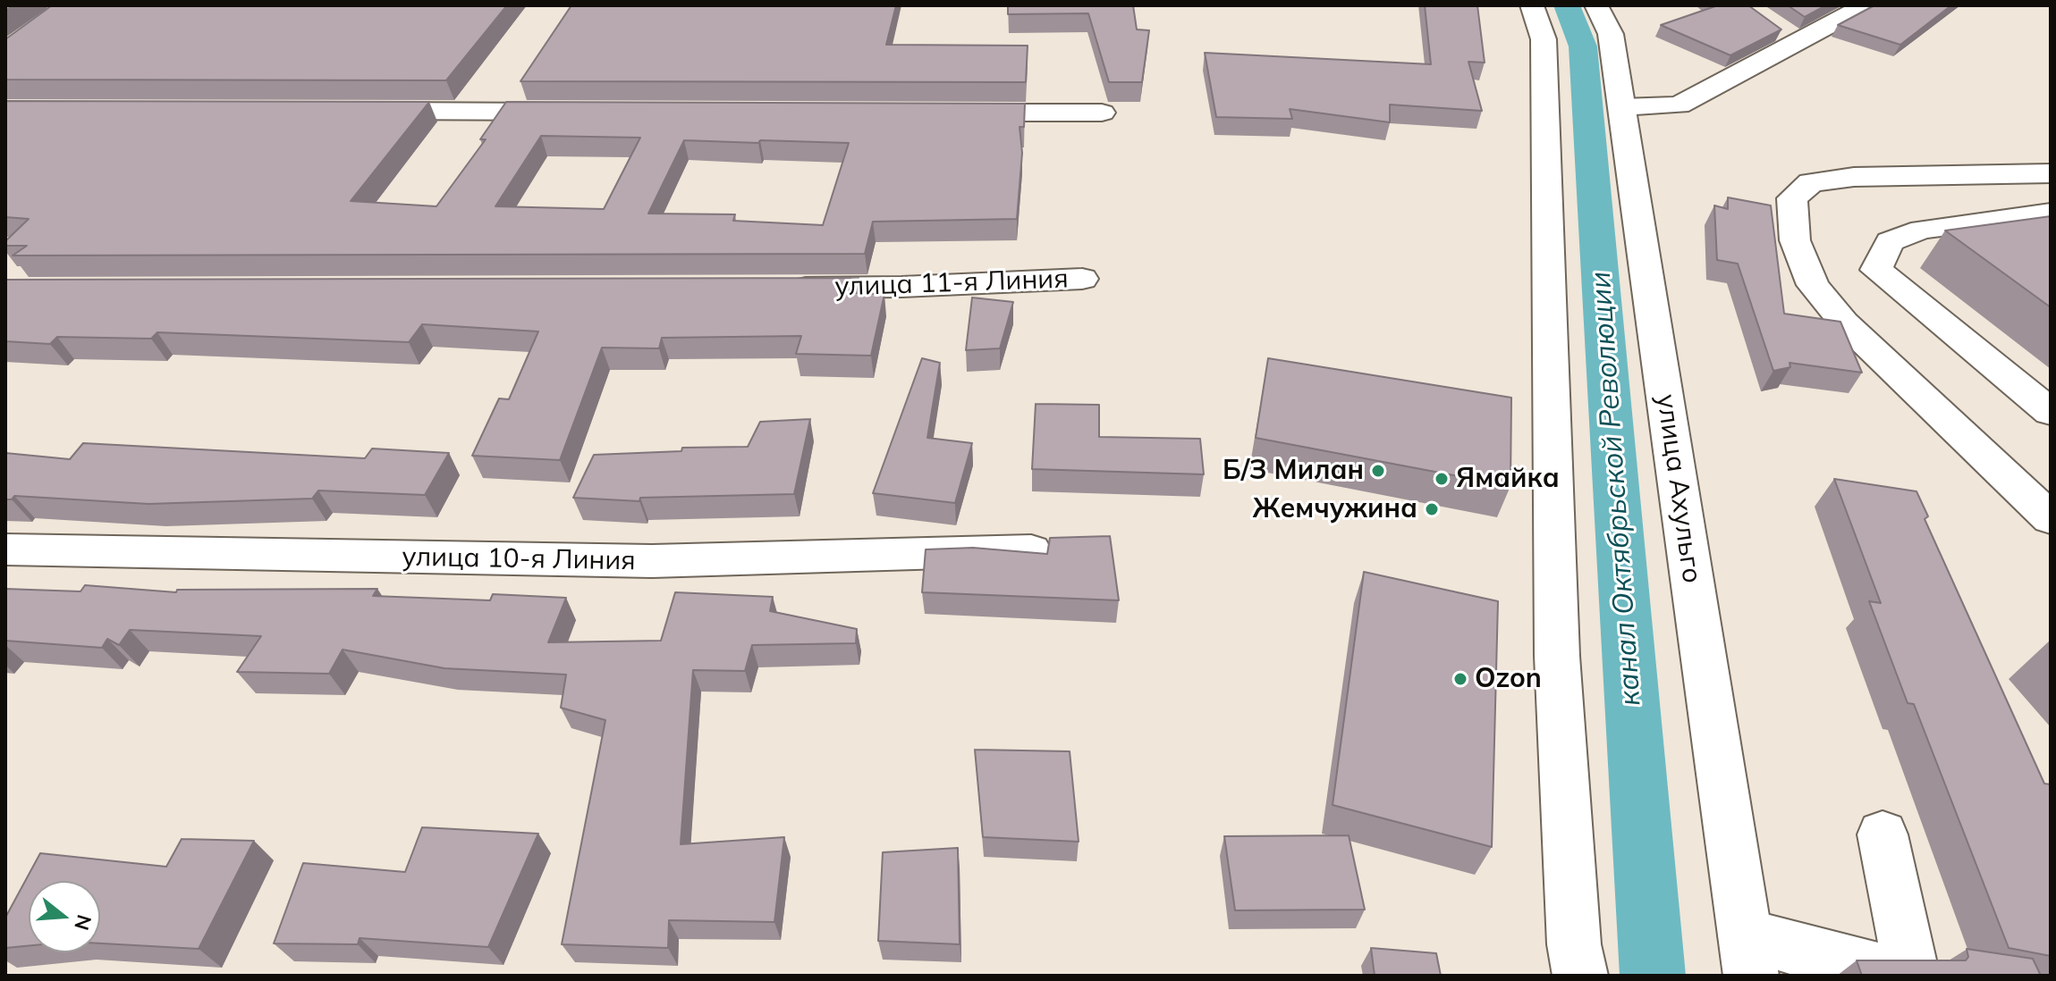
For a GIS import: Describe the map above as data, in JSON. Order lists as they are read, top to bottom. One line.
{"streets":{"main road":["улица 11-я Линия","улица Ахульго","улица 10-я Линия"]},"water":["канал Октябрьской Революции"],"places":["Б/З Милан","Ямайка","Жемчужина","Ozon"],"north":"right"}
